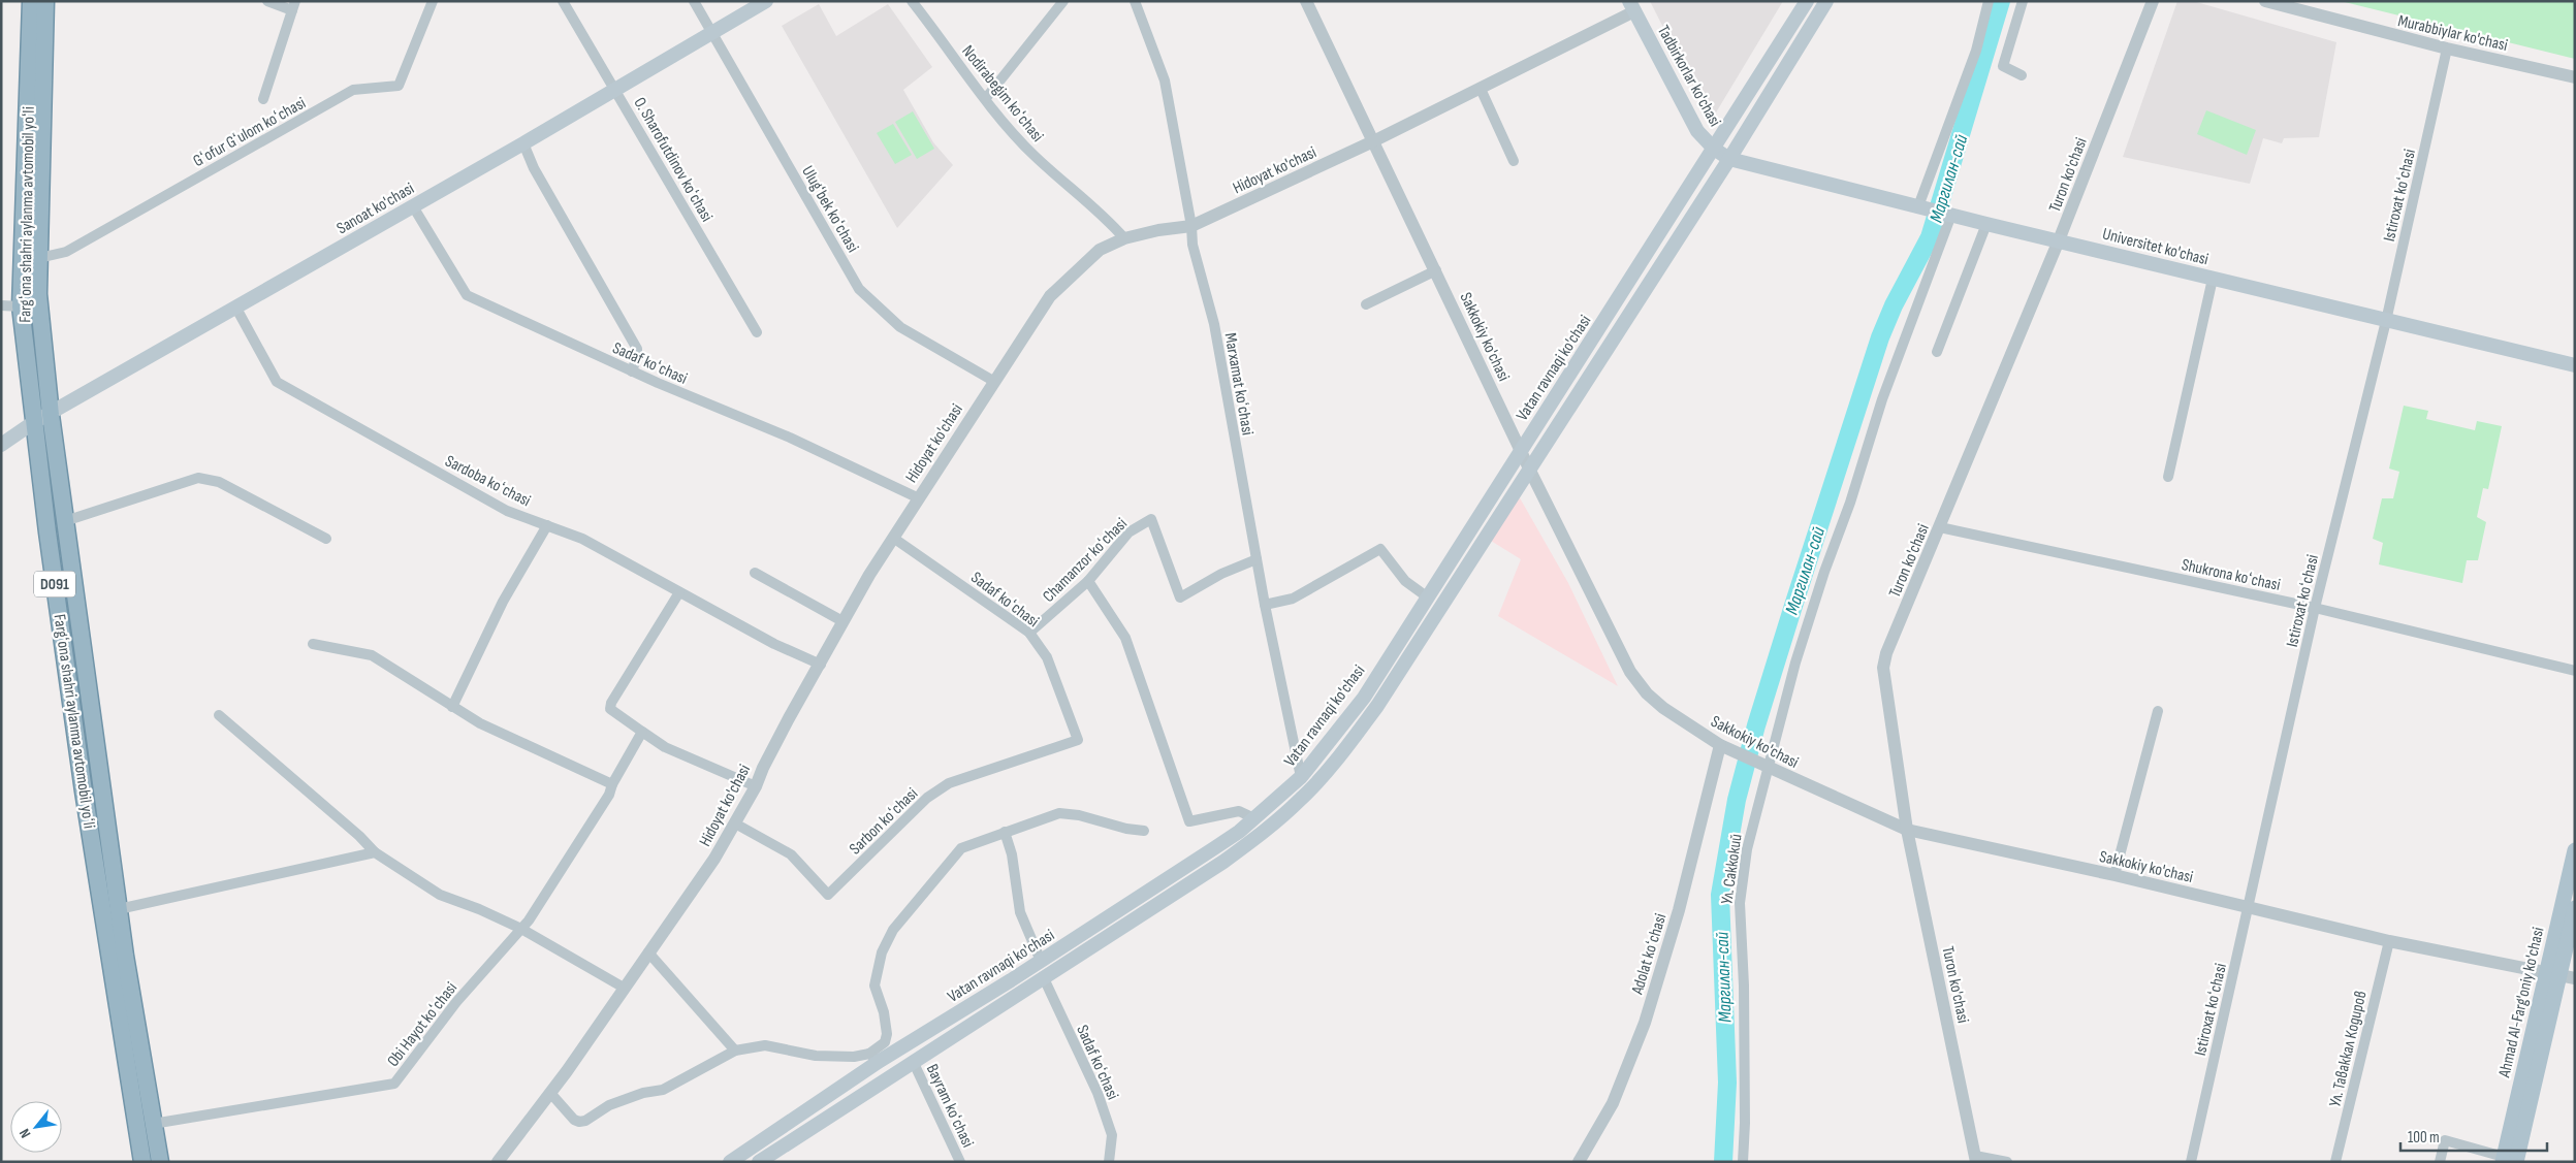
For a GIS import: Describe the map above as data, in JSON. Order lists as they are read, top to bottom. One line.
{"streets":{"highway":["Fargʻona shahri aylanma avtomobil yoʻli","D091"],"main road":["Tadbirkorlar ko'chasi","Sanoat ko'chasi","Universitet ko'chasi","Vatan ravnaqi ko'chasi","Ahmad Al-Farg'oniy ko'chasi"],"street":["Murabbiylar ko'chasi","Nodirabegim koʻchasi","Gʻofur Gʻulom koʻchasi","O. Sharofutdinov koʻchasi","Hidoyat ko'chasi","Turon ko'chasi","Istiroxat koʻchasi","Ulugʻbek koʻchasi","Sakkokiy ko'chasi","Sadaf koʻchasi","Marxamat koʻchasi","Sardoba koʻchasi","Chamanzor koʻchasi","Shukrona koʻchasi","Sarbon koʻchasi","Ул. Саккокий","Adolat koʻchasi","Obi Hayot koʻchasi","Ул. Таваккал Кодиров","Bayram koʻchasi"]},"crossings":[["Murabbiylar ko'chasi","Istiroxat koʻchasi"],["Tadbirkorlar ko'chasi","Hidoyat ko'chasi"],["Tadbirkorlar ko'chasi","Universitet ko'chasi"],["Tadbirkorlar ko'chasi","Vatan ravnaqi ko'chasi"],["Nodirabegim koʻchasi","Hidoyat ko'chasi"],["Gʻofur Gʻulom koʻchasi","Fargʻona shahri aylanma avtomobil yoʻli"],["O. Sharofutdinov koʻchasi","Sanoat ko'chasi"],["Hidoyat ko'chasi","Ulugʻbek koʻchasi"],["Hidoyat ko'chasi","Sakkokiy ko'chasi"],["Hidoyat ko'chasi","Sadaf koʻchasi"],["Hidoyat ko'chasi","Marxamat koʻchasi"],["Hidoyat ko'chasi","Sardoba koʻchasi"],["Hidoyat ko'chasi","Sarbon koʻchasi"],["Turon ko'chasi","Universitet ko'chasi"],["Turon ko'chasi","Sakkokiy ko'chasi"],["Turon ko'chasi","Shukrona koʻchasi"],["Istiroxat koʻchasi","Universitet ko'chasi"],["Istiroxat koʻchasi","Sakkokiy ko'chasi"],["Istiroxat koʻchasi","Shukrona koʻchasi"],["Sanoat ko'chasi","Ulugʻbek koʻchasi"],["Sanoat ko'chasi","Fargʻona shahri aylanma avtomobil yoʻli"],["Sanoat ko'chasi","Sadaf koʻchasi"],["Sanoat ko'chasi","Sardoba koʻchasi"],["Fargʻona shahri aylanma avtomobil yoʻli","Obi Hayot koʻchasi"],["Universitet ko'chasi","Vatan ravnaqi ko'chasi"],["Universitet ko'chasi","Ул. Саккокий"],["Sakkokiy ko'chasi","Vatan ravnaqi ko'chasi"],["Sakkokiy ko'chasi","Ул. Саккокий"],["Sakkokiy ko'chasi","Adolat koʻchasi"],["Sakkokiy ko'chasi","Ahmad Al-Farg'oniy ko'chasi"],["Sakkokiy ko'chasi","Ул. Таваккал Кодиров"],["Sadaf koʻchasi","Vatan ravnaqi ko'chasi"],["Sadaf koʻchasi","Chamanzor koʻchasi"],["Sadaf koʻchasi","Sarbon koʻchasi"],["Vatan ravnaqi ko'chasi","Marxamat koʻchasi"],["Vatan ravnaqi ko'chasi","Bayram koʻchasi"],["Marxamat koʻchasi","Chamanzor koʻchasi"]],"water":["Маргилан-сай"],"scale_bar":"100 m","north":"bottom left"}
